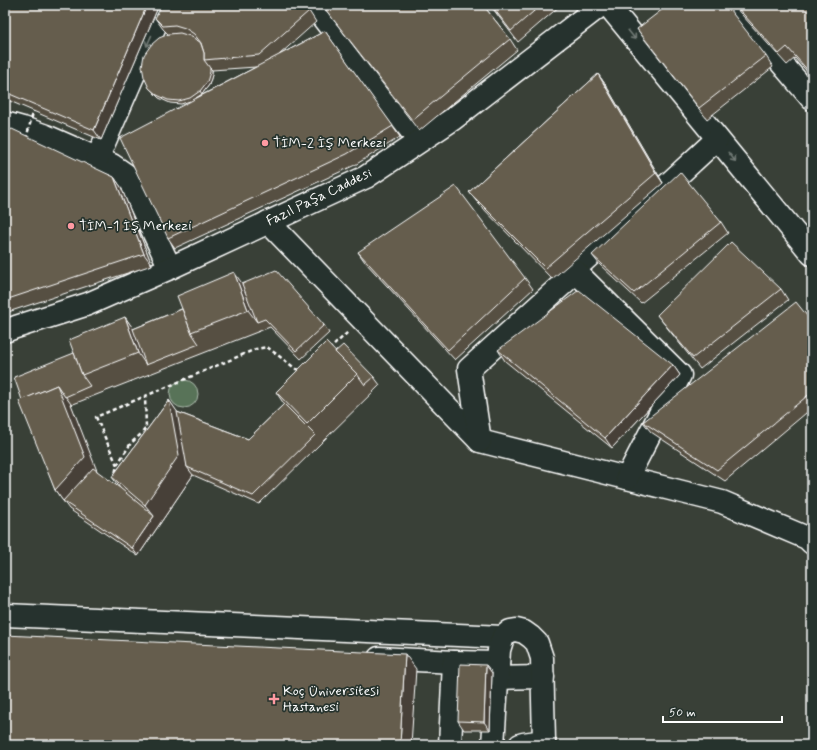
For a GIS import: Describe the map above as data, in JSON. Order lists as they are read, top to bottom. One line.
{"streets":{"street":["Fazıl Paşa Caddesi"]},"places":{"other":["TİM-2 İş Merkezi","TİM-1 İş Merkezi"],"health":["Koç Üniversitesi Hastanesi"]},"scale_bar":"50 m"}
